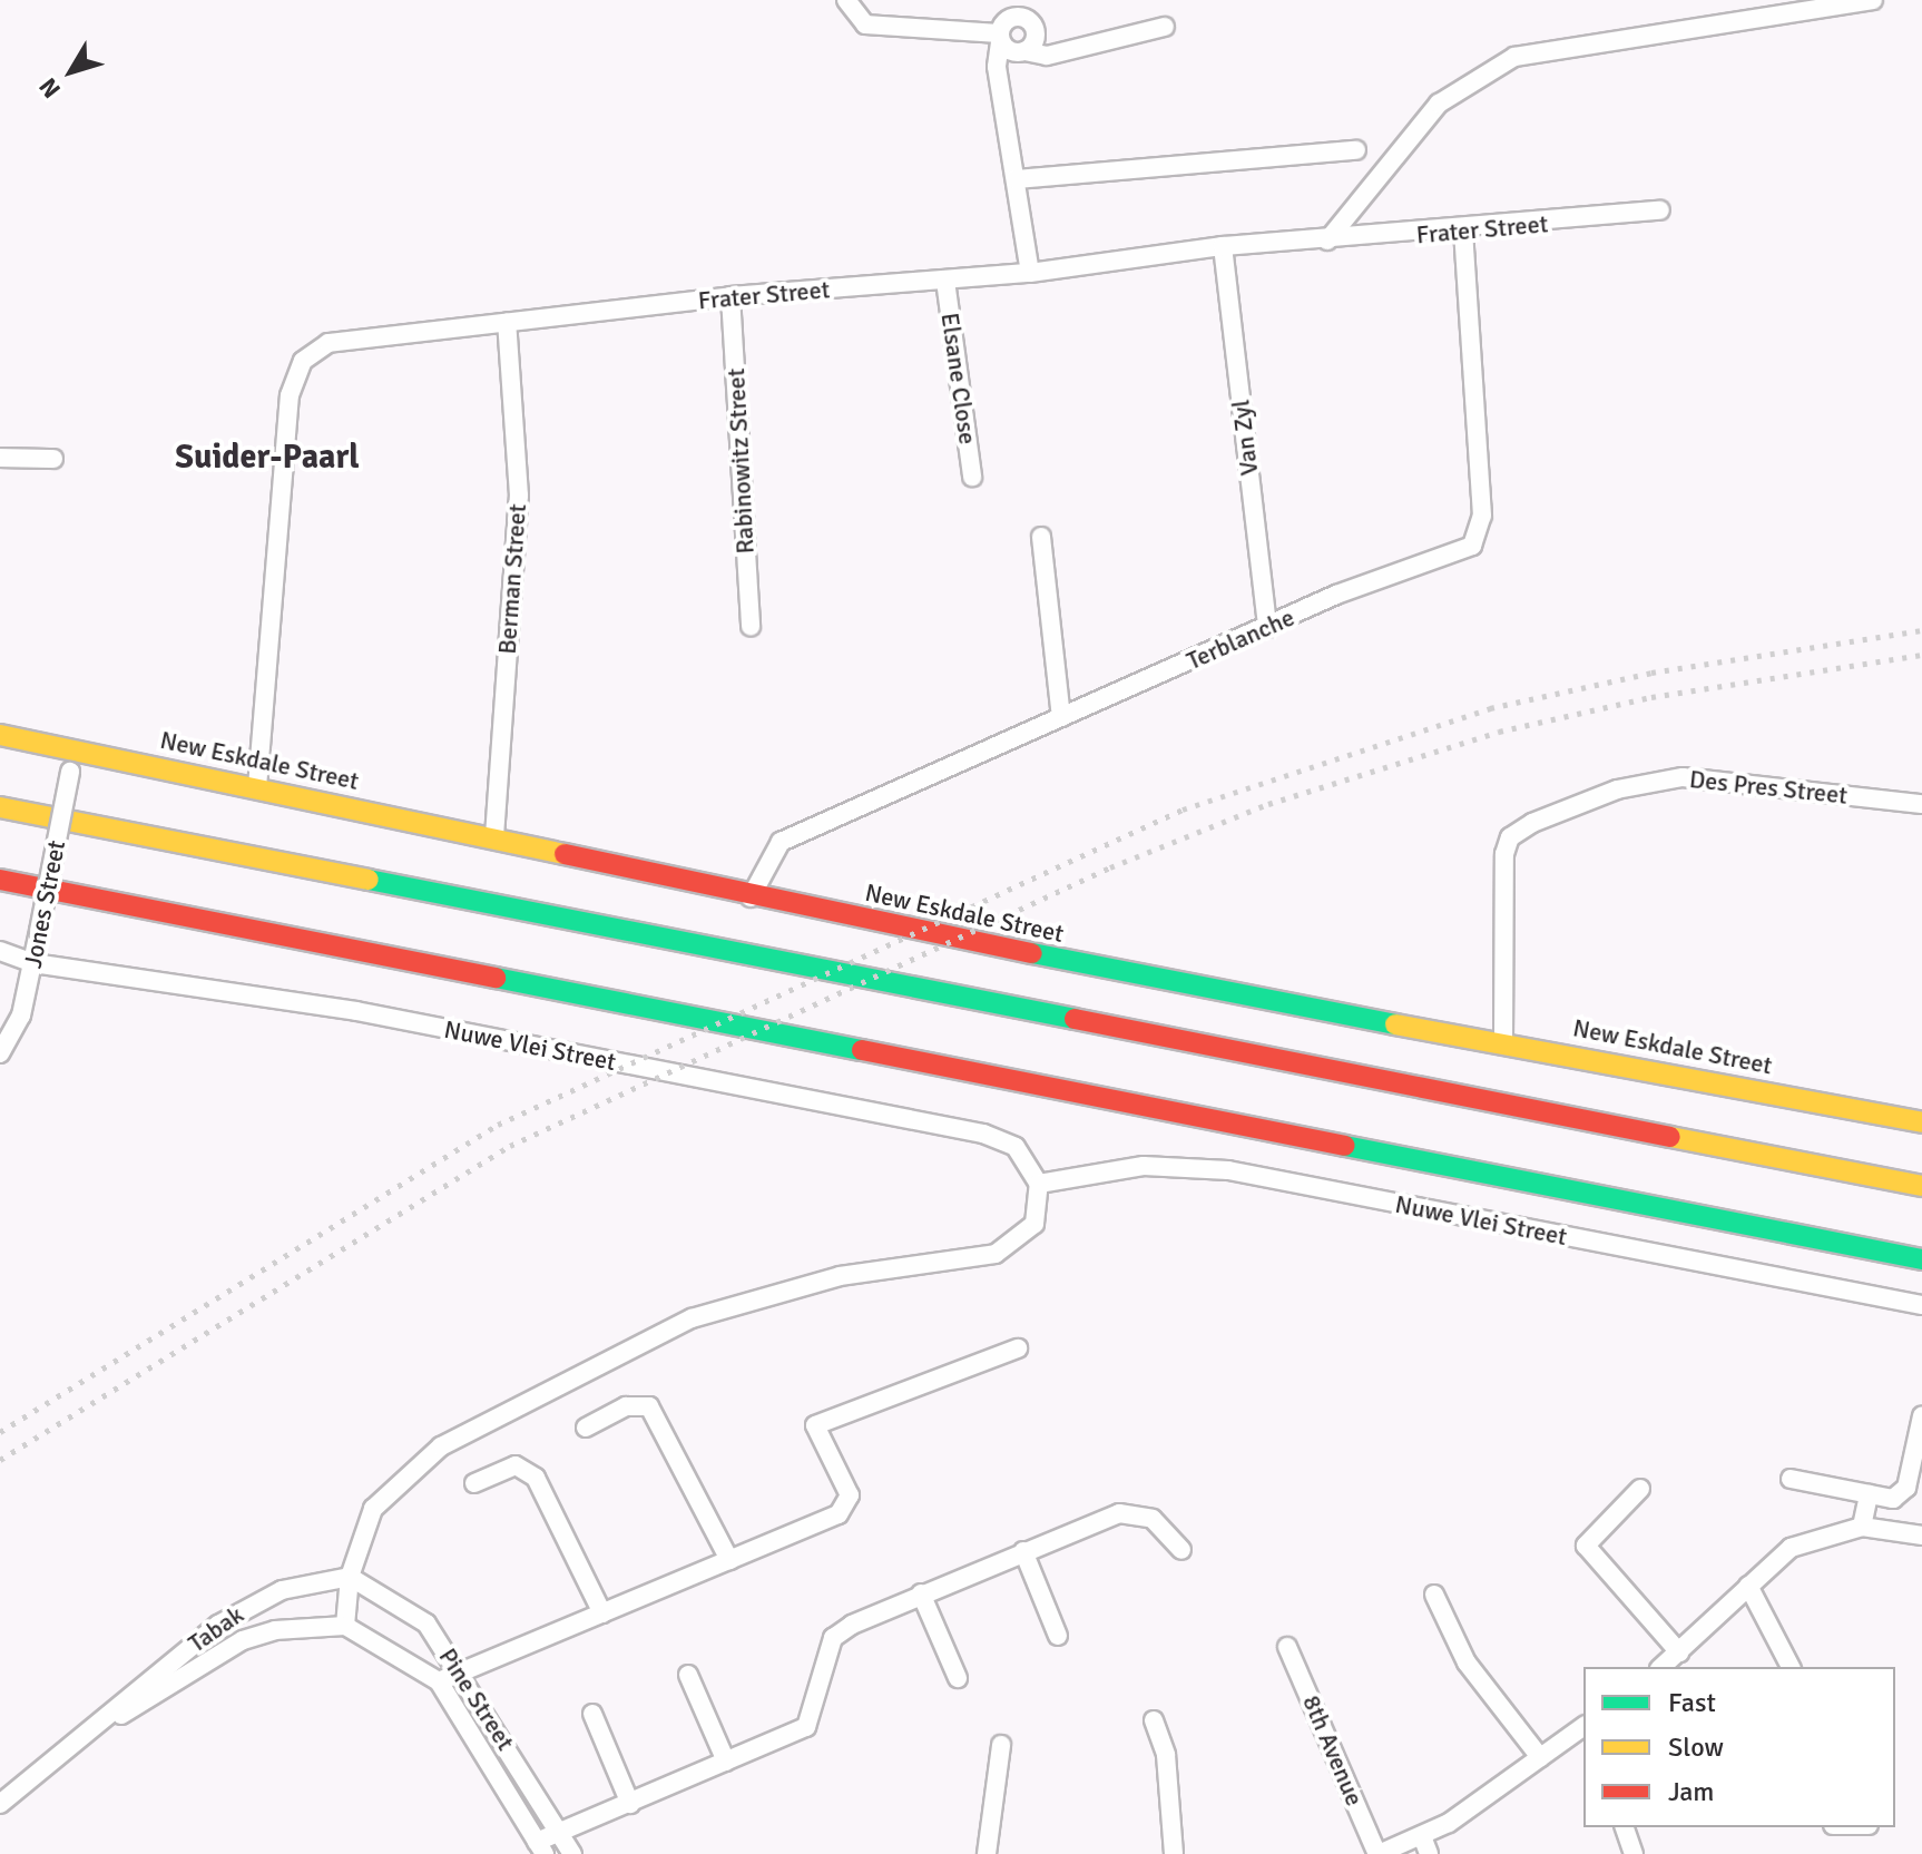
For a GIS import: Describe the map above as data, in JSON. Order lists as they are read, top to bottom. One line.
{"streets":{"main road":["New Eskdale Street"],"street":["Frater Street","Elsane Close","Van Zyl","Rabinowitz Street","Berman Street","Terblanche","Des Pres Street","Jones Street","Nuwe Vlei Street","Tabak","Pine Street","8th Avenue"]},"crossings":[["Frater Street","Elsane Close"],["Frater Street","Van Zyl"],["Frater Street","Rabinowitz Street"],["Frater Street","Berman Street"],["Frater Street","Terblanche"],["Frater Street","New Eskdale Street"],["Van Zyl","Terblanche"],["Berman Street","New Eskdale Street"],["Terblanche","New Eskdale Street"],["New Eskdale Street","Des Pres Street"],["New Eskdale Street","Jones Street"],["Jones Street","Nuwe Vlei Street"],["Tabak","Pine Street"]],"districts":["Suider-Paarl"],"legend":["Fast","Slow","Jam"],"north":"bottom left"}
